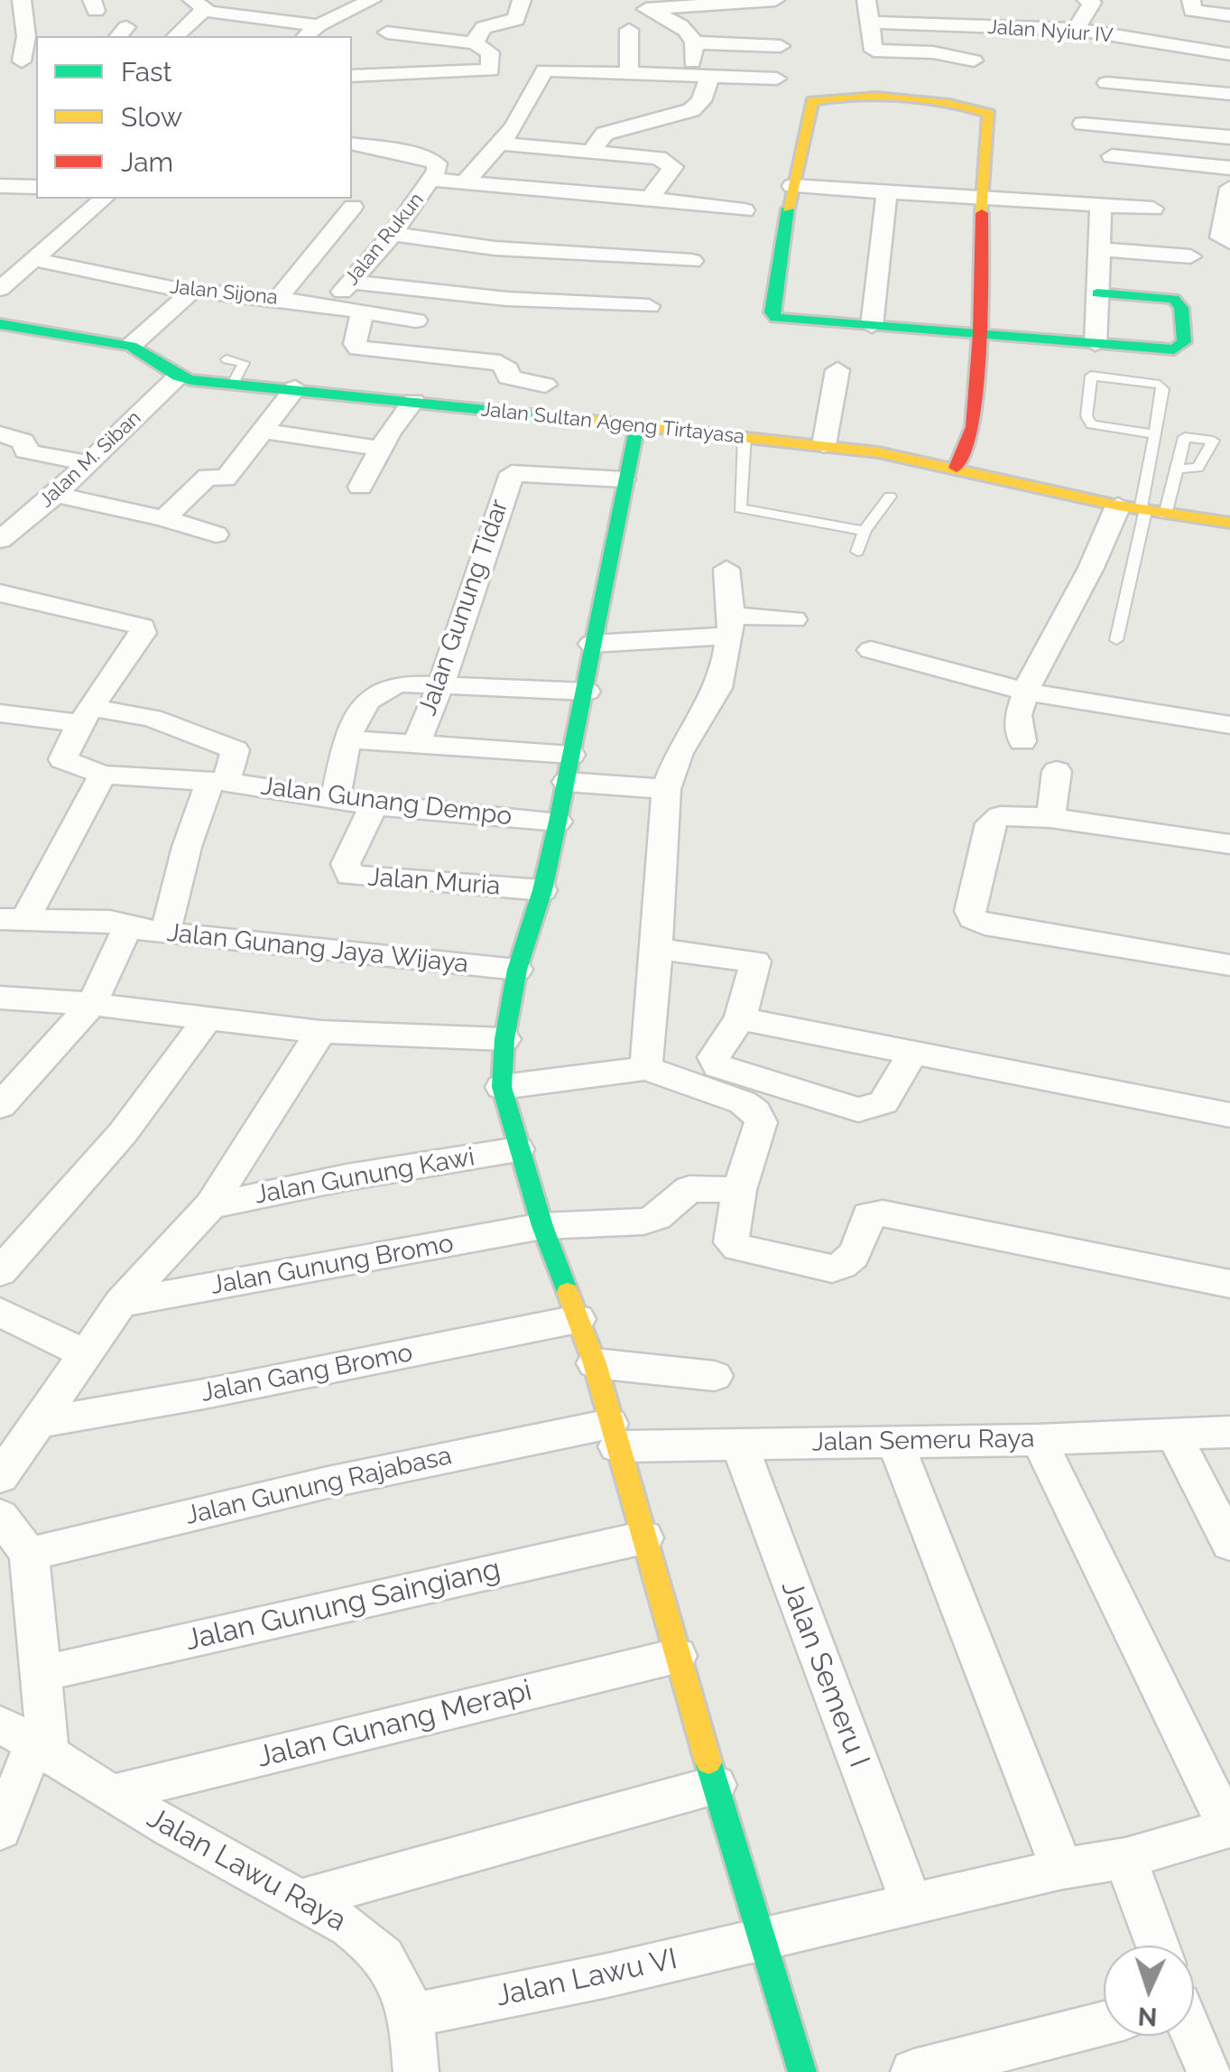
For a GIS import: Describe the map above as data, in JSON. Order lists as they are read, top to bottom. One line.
{"streets":{"street":["Jalan Nyiur IV","Jalan Rukun","Jalan Sijona","Jalan Sultan Ageng Tirtayasa","Jalan M. Siban","Jalan Gunung Tidar","Jalan Gunang Dempo","Jalan Muria","Jalan Gunang Jaya Wijaya","Jalan Gunung Kawi","Jalan Gunung Bromo","Jalan Gang Bromo","Jalan Semeru Raya","Jalan Gunung Rajabasa","Jalan Gunung Saingiang","Jalan Semeru I","Jalan Gunang Merapi","Jalan Lawu Raya","Jalan Lawu VI"]},"crossings":[["Jalan Rukun","Jalan Sijona"],["Jalan Sultan Ageng Tirtayasa","Jalan M. Siban"],["Jalan Gunang Dempo","Jalan Muria"],["Jalan Semeru Raya","Jalan Gunung Rajabasa"],["Jalan Semeru Raya","Jalan Semeru I"],["Jalan Semeru I","Jalan Lawu VI"],["Jalan Gunang Merapi","Jalan Lawu Raya"],["Jalan Lawu Raya","Jalan Lawu VI"]],"legend":["Fast","Slow","Jam"],"north":"bottom"}
